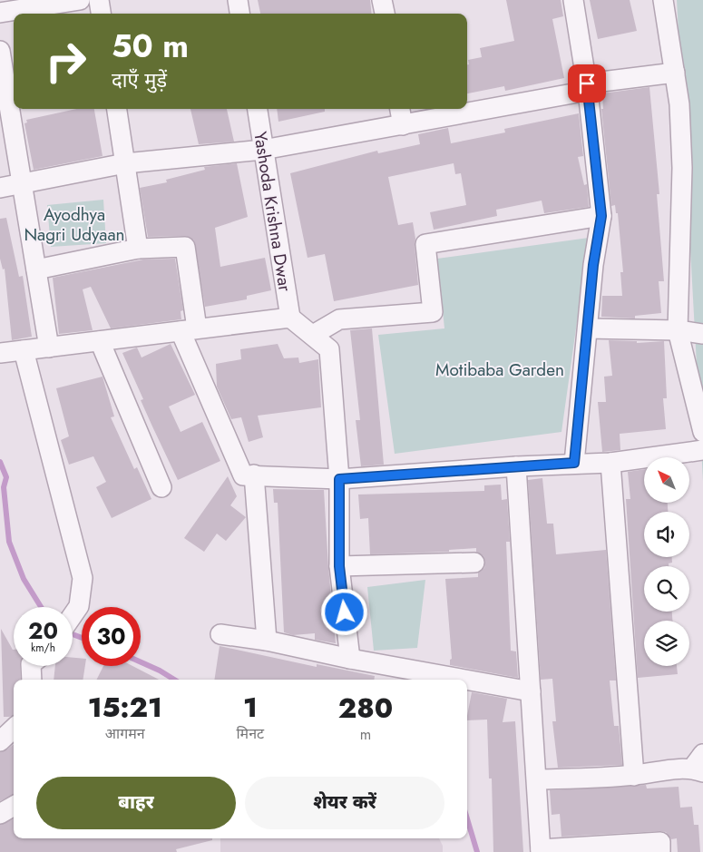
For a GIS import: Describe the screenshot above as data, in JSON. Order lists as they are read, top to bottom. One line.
{"streets":{"street":["Yashoda Krishna Dwar"]},"parks":["Ayodhya Nagri Udyaan","Motibaba Garden"],"north":"top left","page":{"turn":["50 m","दाएँ मुड़ें"],"speed":"20 km/h","limit":"30","eta":["15:21","आगमन","1","मिनट","280","m"],"buttons":["बाहर","शेयर करें"]}}
